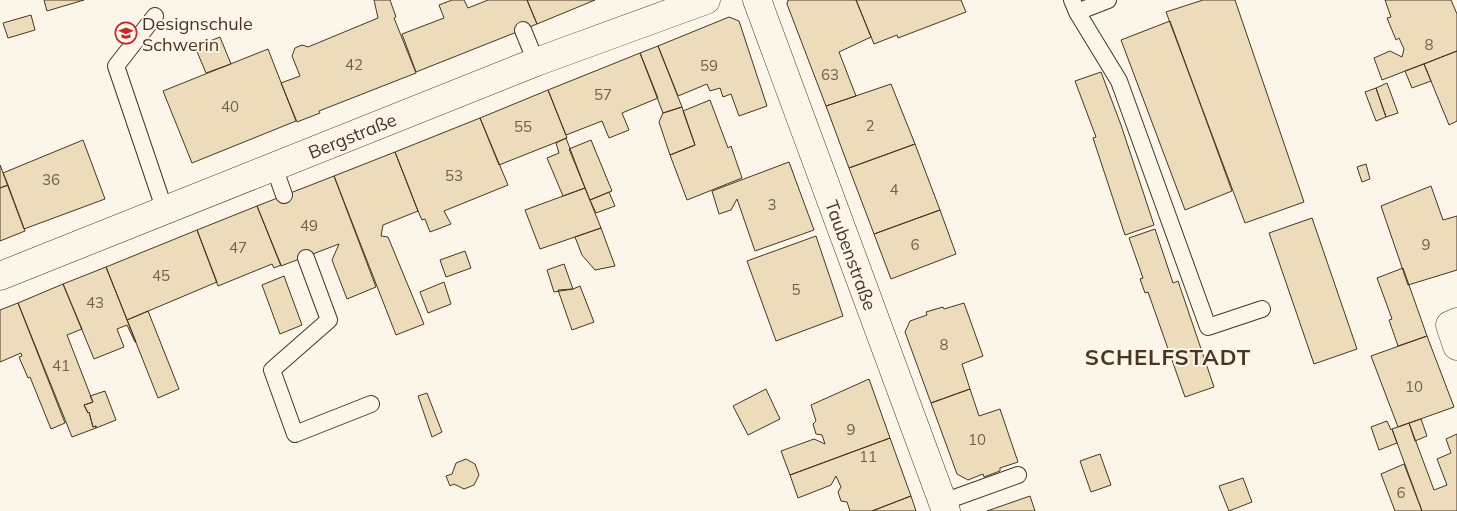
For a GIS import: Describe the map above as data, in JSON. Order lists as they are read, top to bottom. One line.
{"streets":{"street":["Bergstraße","Taubenstraße"]},"districts":["SCHELFSTADT"],"places":{"school or university":["Designschule Schwerin"]},"house_numbers":["8","42","59","63","57","40","2","55","53","36","4","3","49","6","9","47","45","5","43","8","41","10","9","10","11","6"]}
